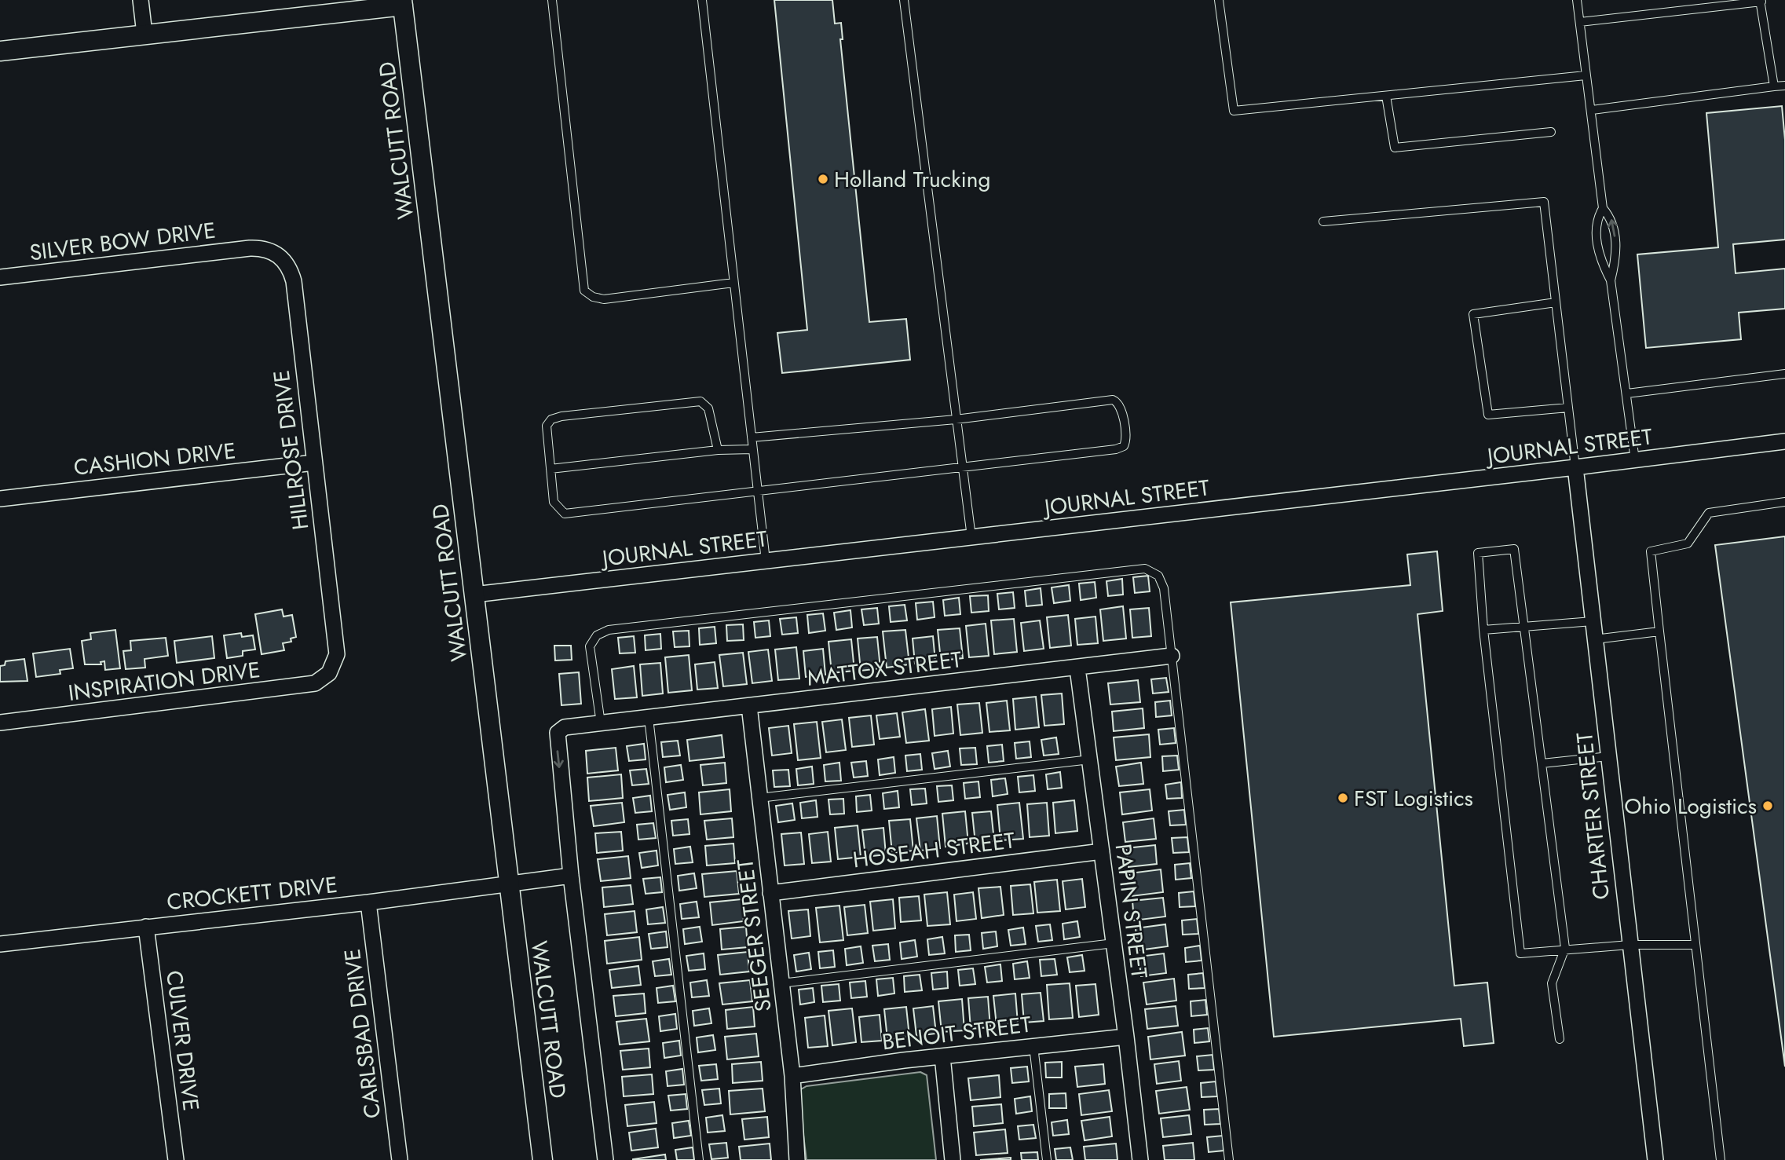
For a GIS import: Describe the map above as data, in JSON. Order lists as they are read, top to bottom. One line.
{"streets":{"street":["WALCUTT ROAD","SILVER BOW DRIVE","JOURNAL STREET","HILLROSE DRIVE","CASHION DRIVE","MATTOX STREET","INSPIRATION DRIVE","CHARTER STREET","HOSEAH STREET","CROCKETT DRIVE","PAPIN STREET","SEEGER STREET","BENOIT STREET","CARLSBAD DRIVE","CULVER DRIVE"]},"crossings":[["WALCUTT ROAD","JOURNAL STREET"],["WALCUTT ROAD","CROCKETT DRIVE"],["SILVER BOW DRIVE","HILLROSE DRIVE"],["JOURNAL STREET","CHARTER STREET"],["HILLROSE DRIVE","CASHION DRIVE"],["HILLROSE DRIVE","INSPIRATION DRIVE"],["MATTOX STREET","CROCKETT DRIVE"],["MATTOX STREET","PAPIN STREET"],["MATTOX STREET","SEEGER STREET"],["HOSEAH STREET","PAPIN STREET"],["HOSEAH STREET","SEEGER STREET"],["CROCKETT DRIVE","CARLSBAD DRIVE"],["CROCKETT DRIVE","CULVER DRIVE"],["PAPIN STREET","BENOIT STREET"],["SEEGER STREET","BENOIT STREET"]],"places":["Holland Trucking","FST Logistics","Ohio Logistics"]}
